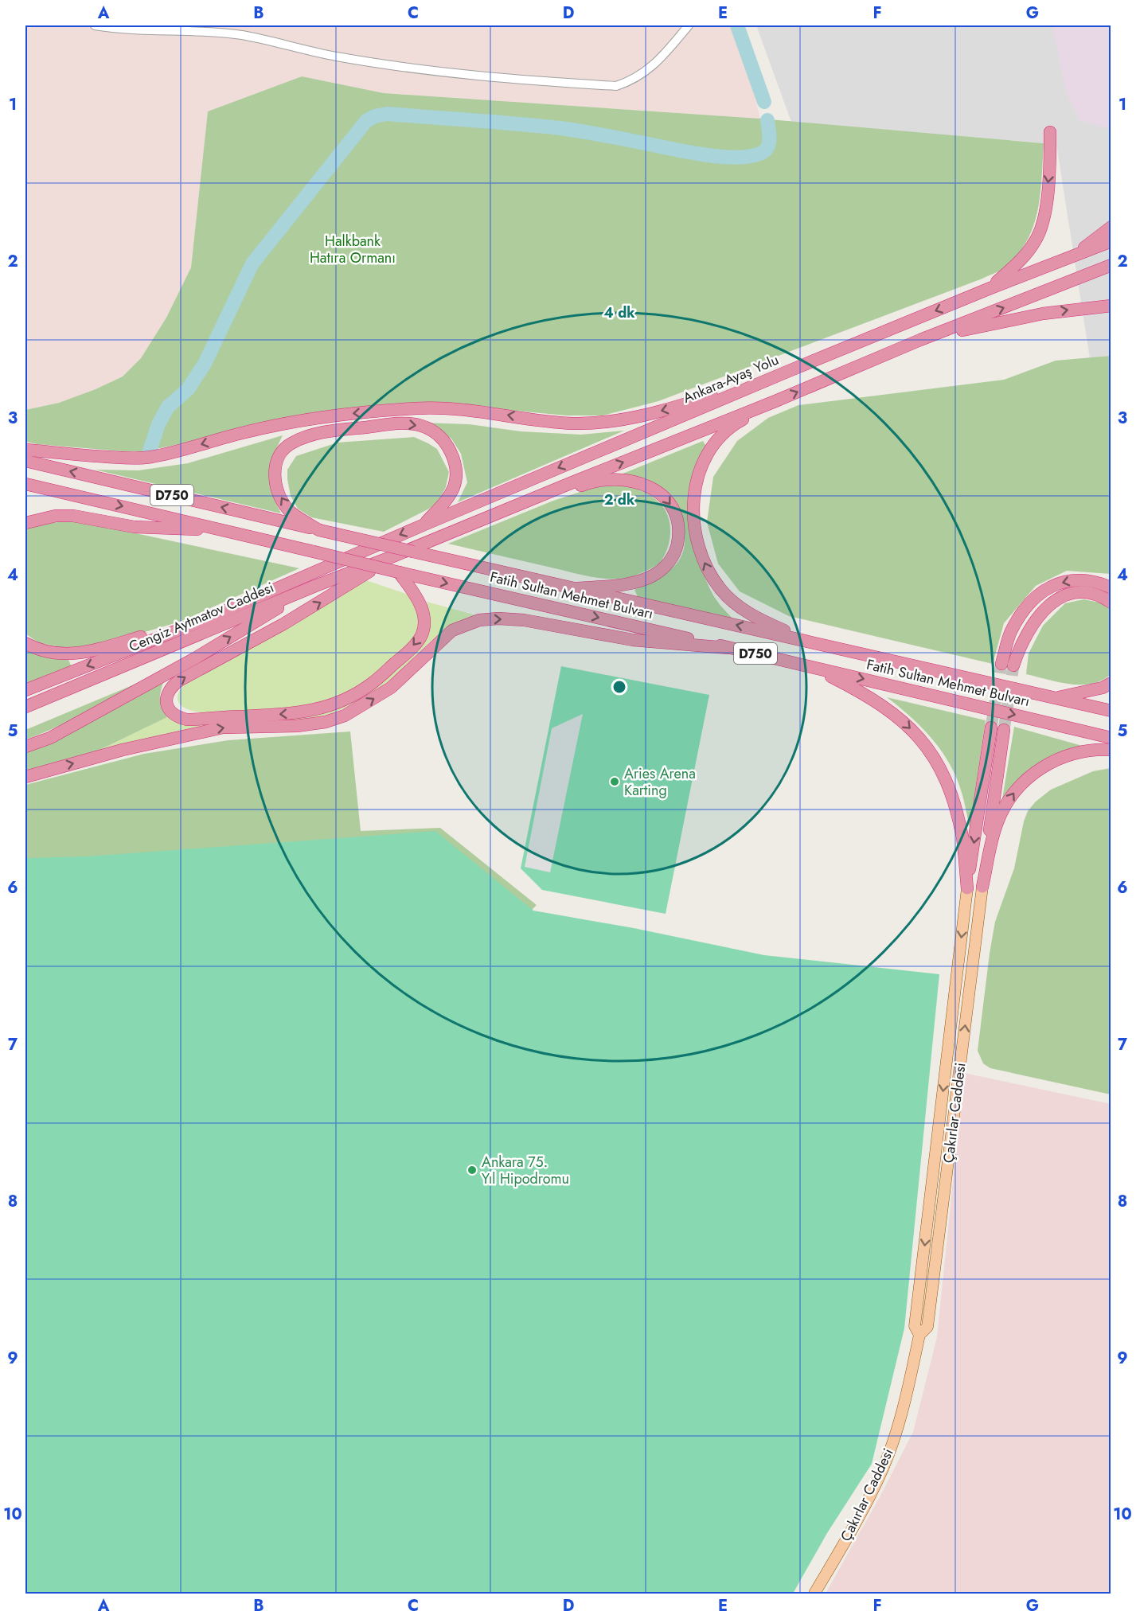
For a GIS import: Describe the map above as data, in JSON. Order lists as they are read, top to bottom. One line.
{"streets":{"highway":["Ankara-Ayaş Yolu","D750","Fatih Sultan Mehmet Bulvarı","Cengiz Aytmatov Caddesi"],"main road":["Çakırlar Caddesi"]},"crossings":[["Ankara-Ayaş Yolu","Cengiz Aytmatov Caddesi"]],"parks":["Halkbank Hatıra Ormanı"],"places":["Aries Arena Karting","Ankara 75. Yıl Hipodromu"],"grid":{"columns":["A","B","C","D","E","F","G"],"rows":["1","2","3","4","5","6","7","8","9","10"]},"rings":["4 dk","2 dk"]}
